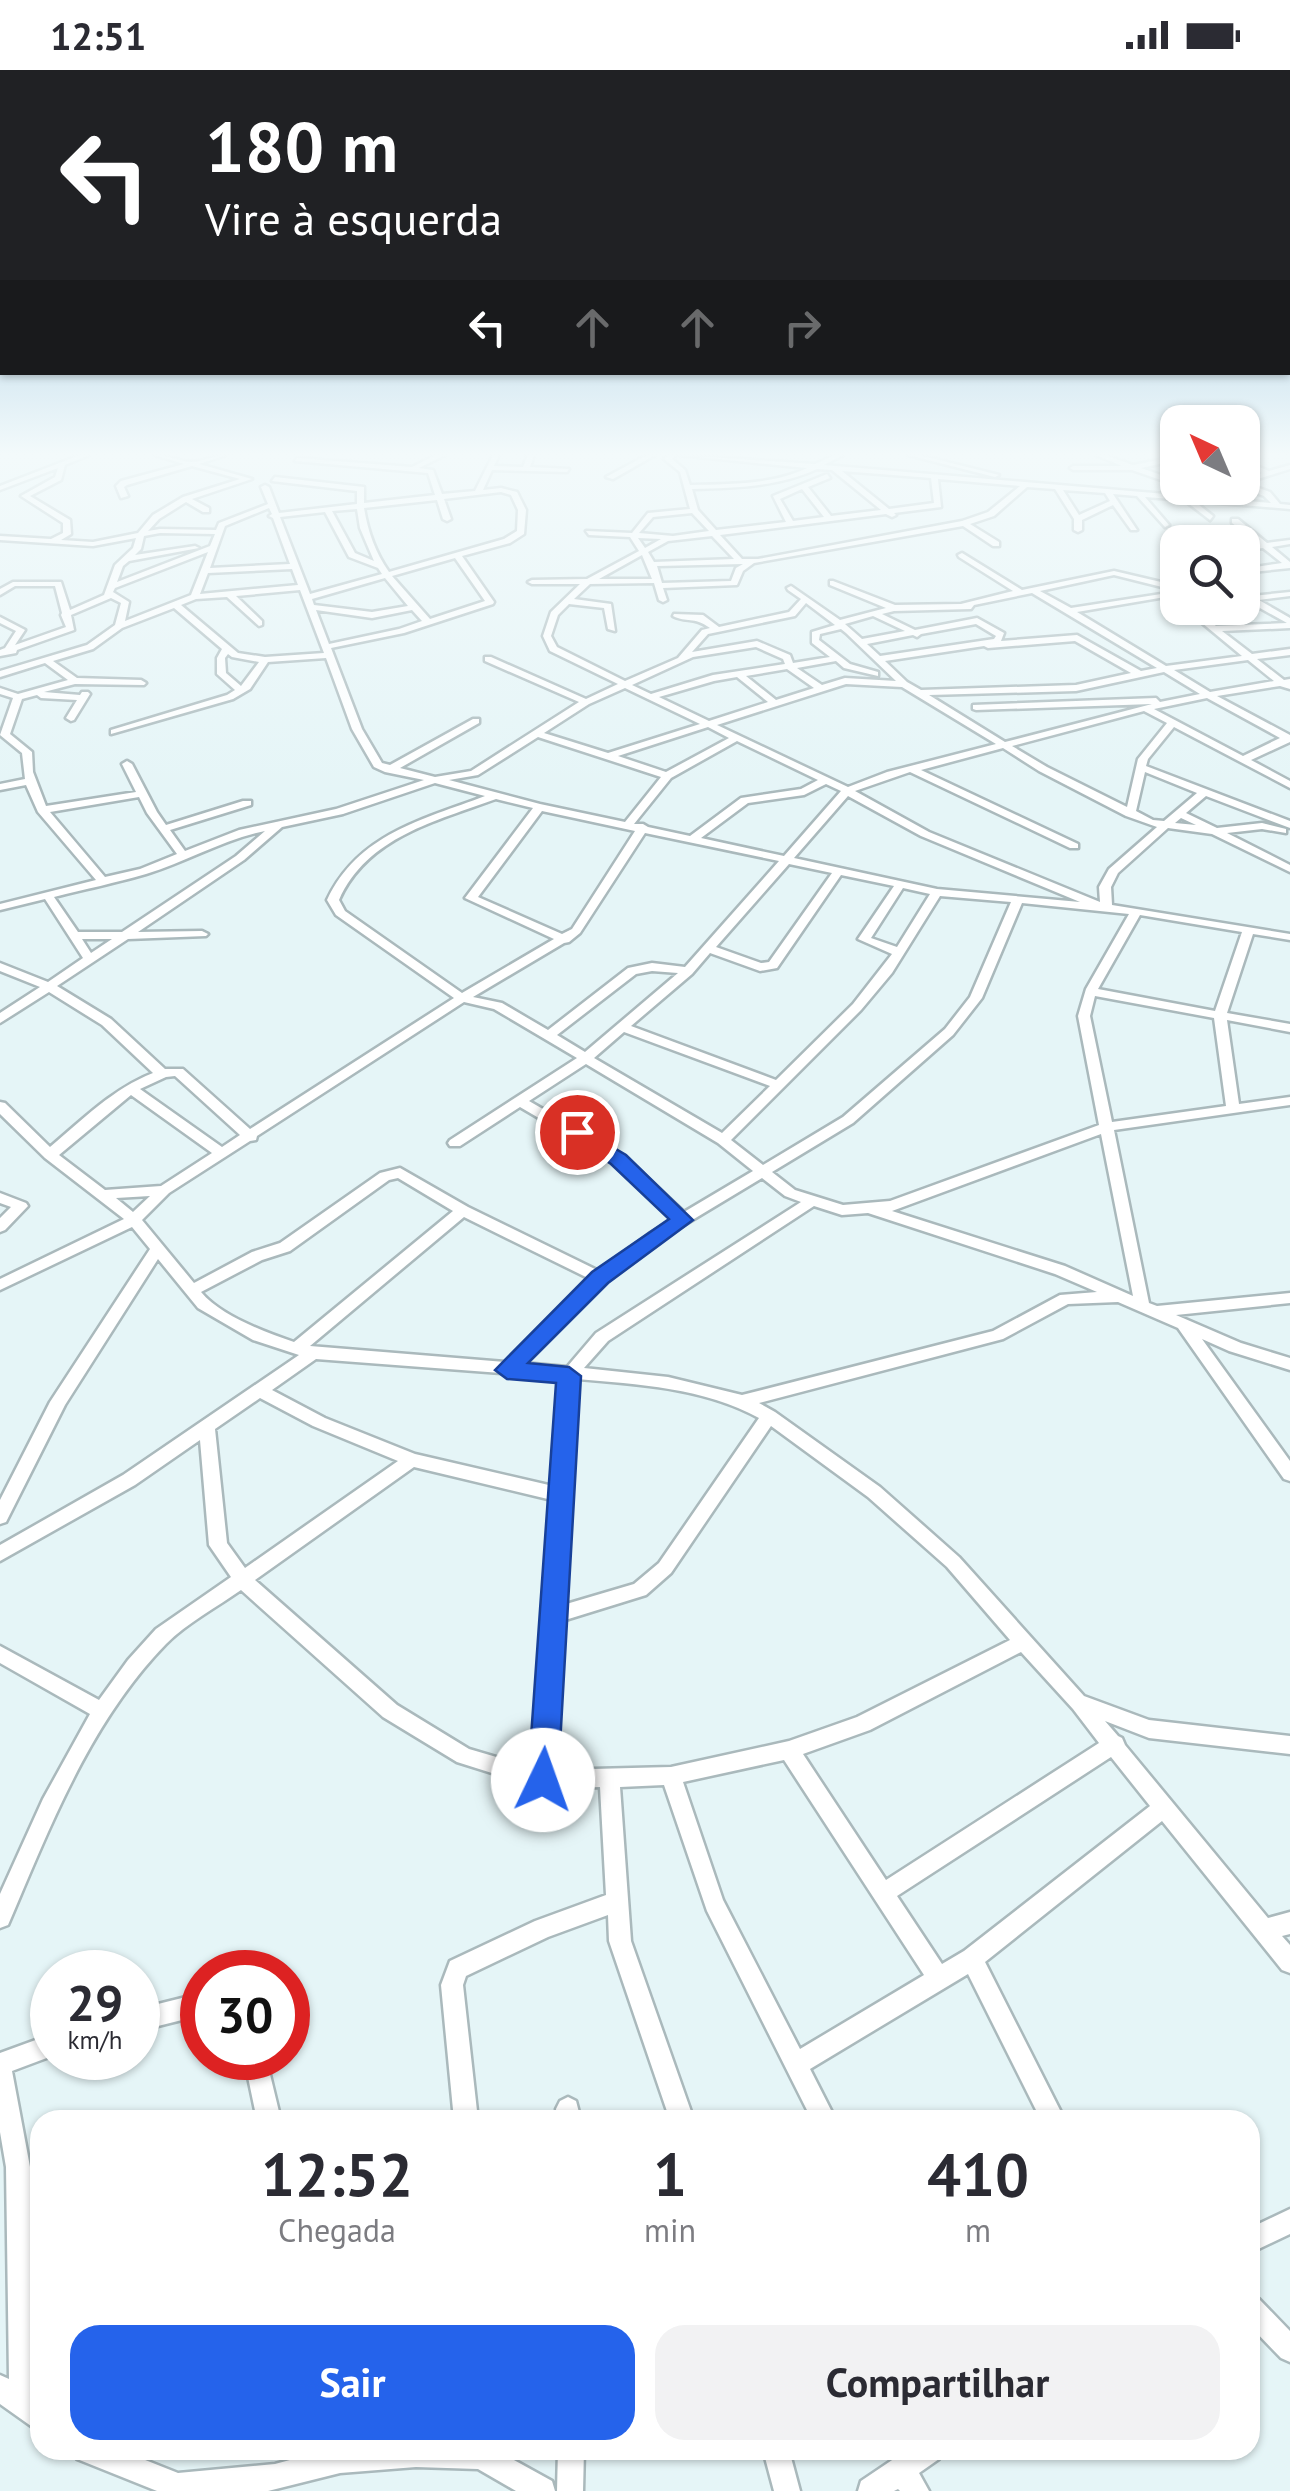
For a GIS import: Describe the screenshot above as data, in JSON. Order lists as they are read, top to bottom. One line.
{"north":"top left","page":{"status":"12:51","turn":["180 m","Vire à esquerda"],"speed":"29 km/h","limit":"30","eta":["12:52","Chegada","1","min","410","m"],"buttons":["Sair","Compartilhar"]}}
